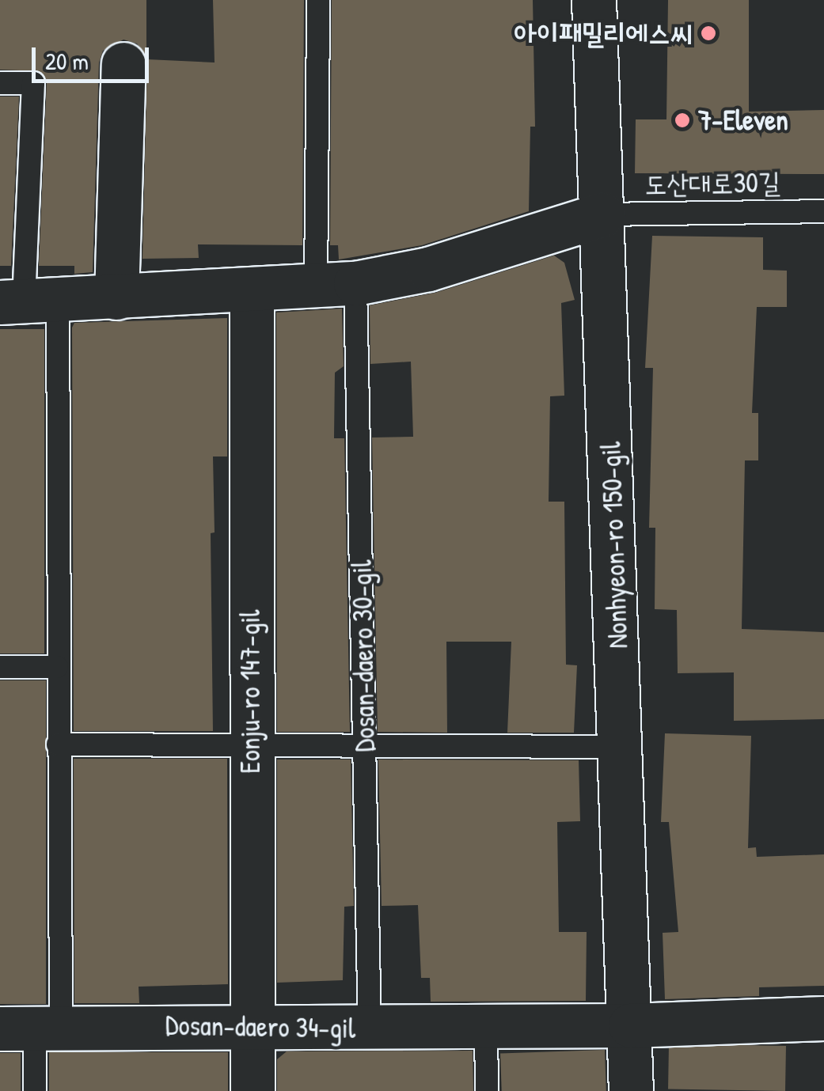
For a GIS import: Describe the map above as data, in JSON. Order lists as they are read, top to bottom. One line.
{"streets":{"street":["Nonhyeon-ro 150-gil","Eonju-ro 147-gil","Dosan-daero 34-gil"],"lane":["도산대로30길","Dosan-daero 30-gil"]},"crossings":[["도산대로30길","Nonhyeon-ro 150-gil"],["Nonhyeon-ro 150-gil","Dosan-daero 34-gil"],["Dosan-daero 30-gil","Dosan-daero 34-gil"],["Eonju-ro 147-gil","Dosan-daero 34-gil"]],"places":["아이패밀리에스씨","7-Eleven"],"scale_bar":"20 m"}
